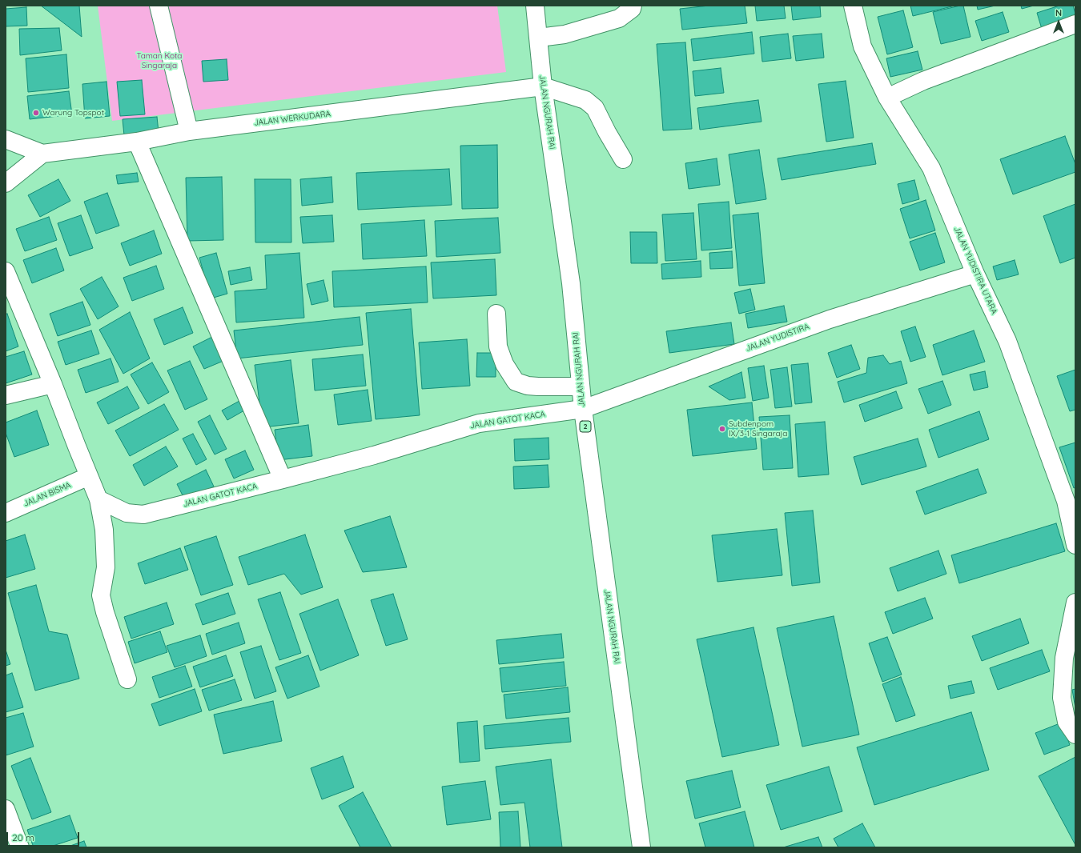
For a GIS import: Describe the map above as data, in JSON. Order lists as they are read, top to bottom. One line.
{"streets":{"main road":["JALAN NGURAH RAI","JALAN WERKUDARA","JALAN YUDISTIRA UTARA","JALAN YUDISTIRA","JALAN GATOT KACA","2","JALAN BISMA"]},"crossings":[["JALAN NGURAH RAI","JALAN WERKUDARA"],["JALAN NGURAH RAI","JALAN YUDISTIRA"],["JALAN NGURAH RAI","JALAN GATOT KACA"],["JALAN YUDISTIRA UTARA","JALAN YUDISTIRA"],["JALAN YUDISTIRA","JALAN GATOT KACA"]],"parks":["Taman Kota Singaraja"],"places":["Warung Topspot","Subdenpom IX/3-1 Singaraja"],"scale_bar":"20 m","north":"top"}
